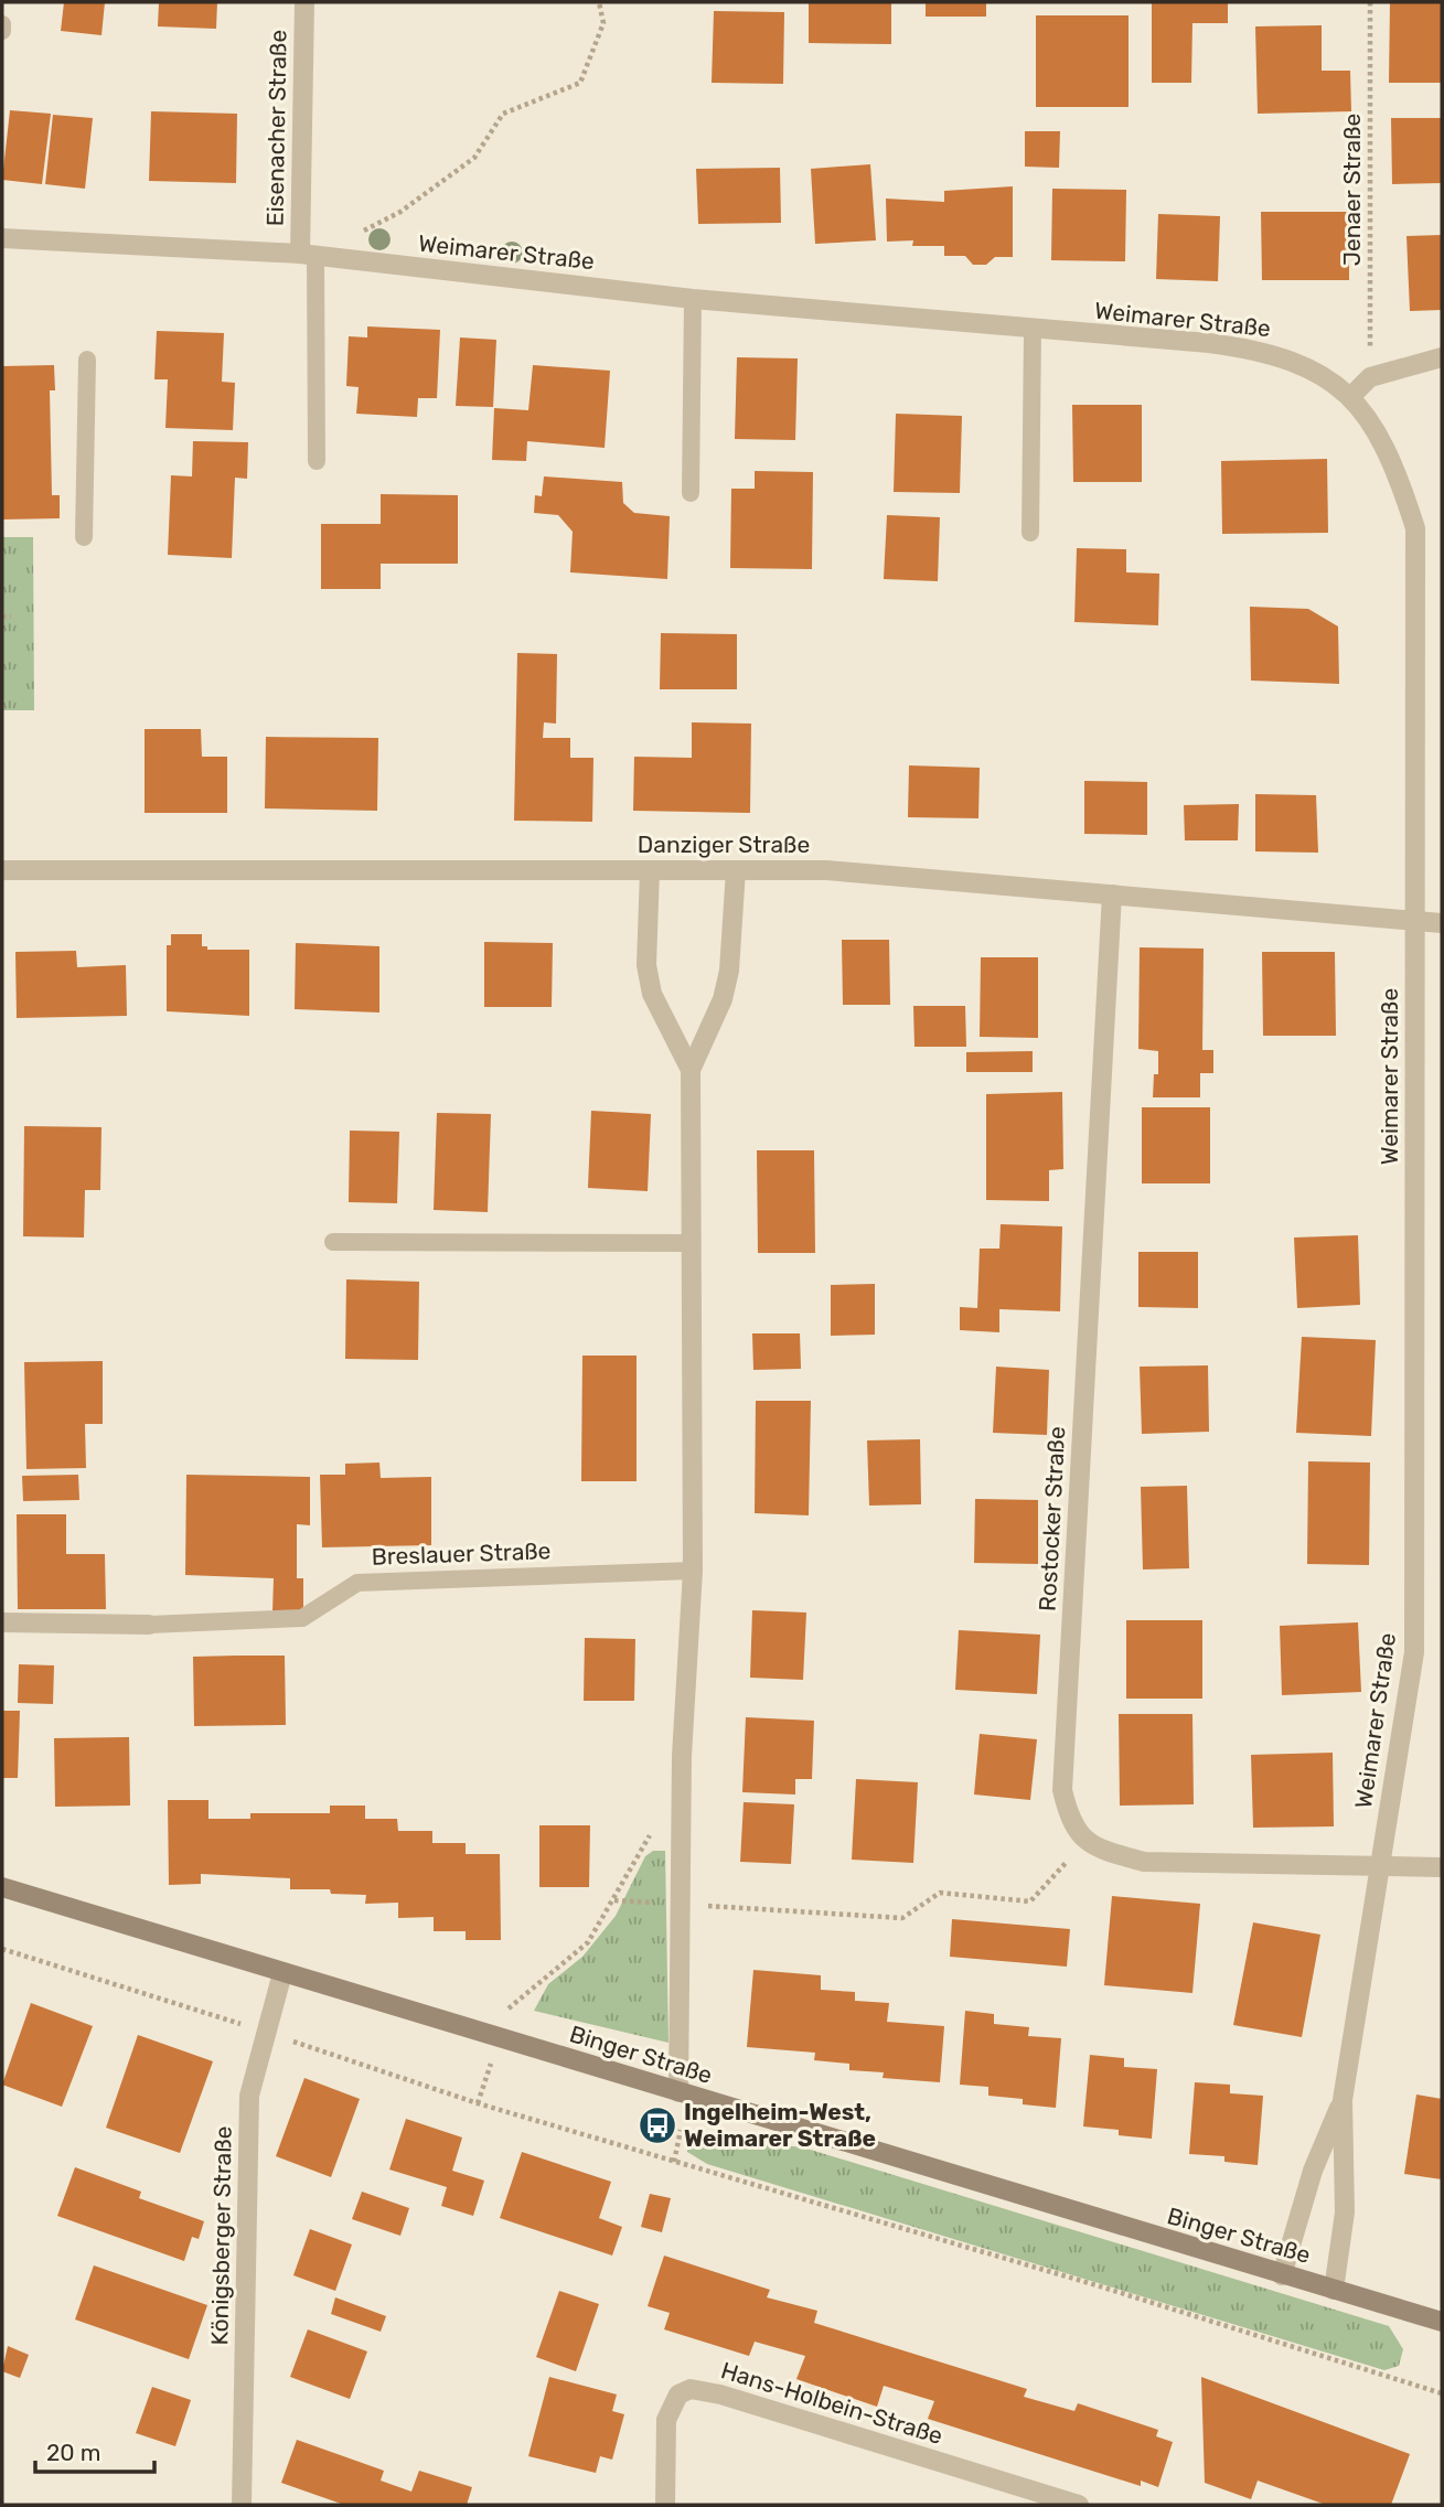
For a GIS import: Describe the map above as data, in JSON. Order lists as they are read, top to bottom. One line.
{"streets":{"main road":["Binger Straße"],"street":["Eisenacher Straße","Weimarer Straße","Danziger Straße","Rostocker Straße","Königsberger Straße","Hans-Holbein-Straße"],"lane":["Breslauer Straße"],"path":["Jenaer Straße"]},"crossings":[["Eisenacher Straße","Weimarer Straße"],["Weimarer Straße","Danziger Straße"],["Weimarer Straße","Binger Straße"],["Danziger Straße","Rostocker Straße"],["Binger Straße","Königsberger Straße"]],"places":{"bus stop":["Ingelheim-West, Weimarer Straße"]},"scale_bar":"20 m"}
